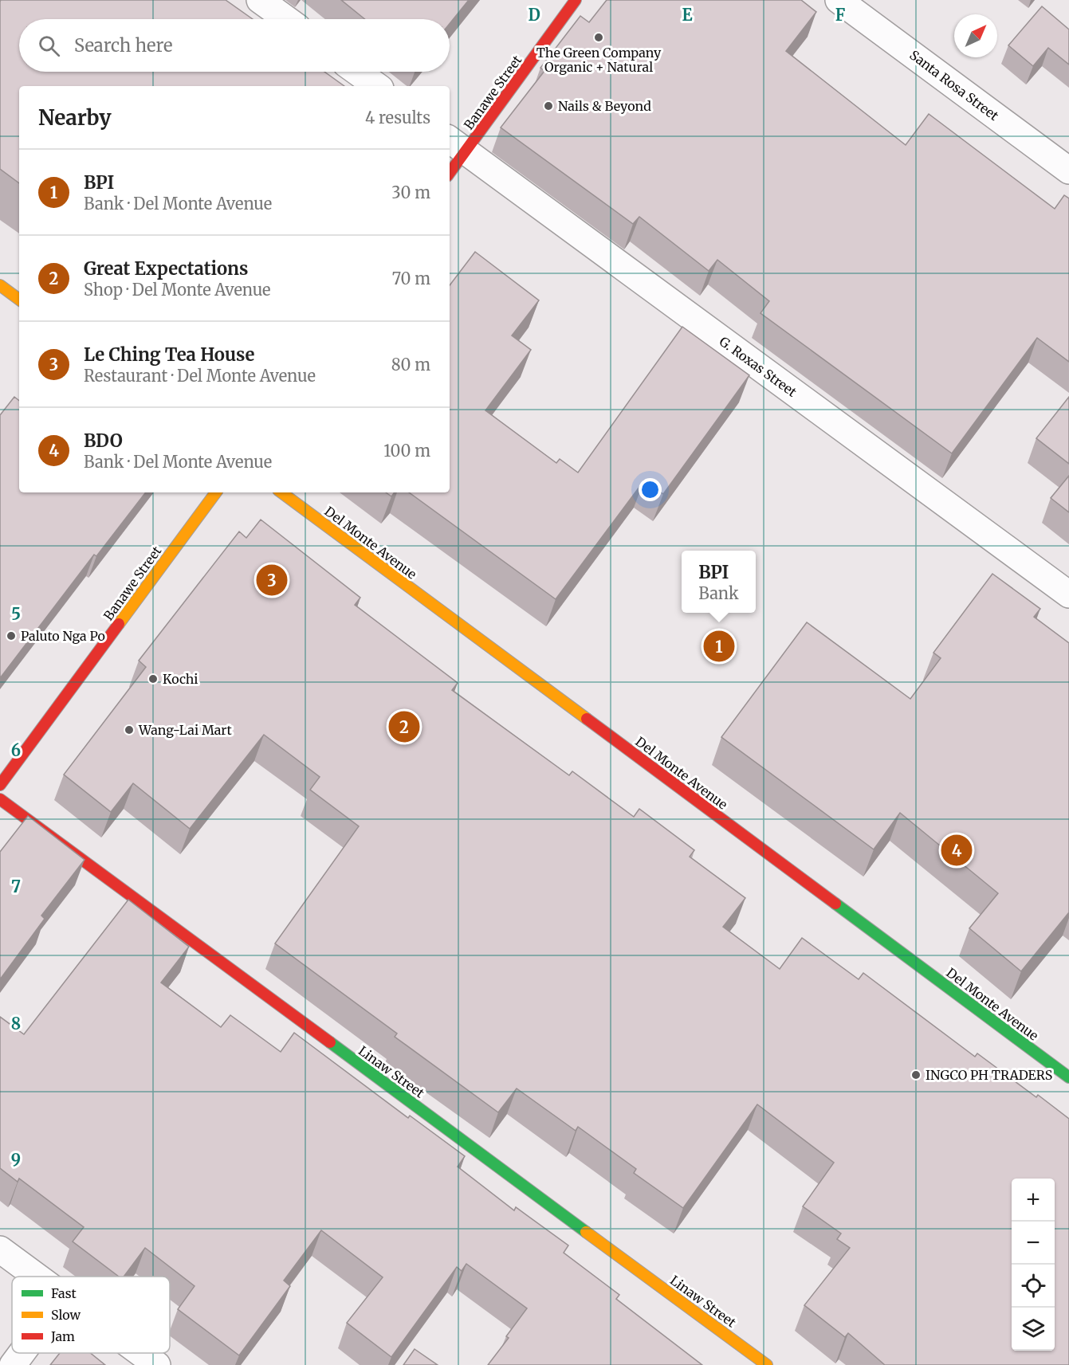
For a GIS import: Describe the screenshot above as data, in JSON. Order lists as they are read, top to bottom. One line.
{"streets":{"main road":["Banawe Street","Del Monte Avenue","Linaw Street"],"street":["Santa Rosa Street","G. Roxas Street"]},"crossings":[["Banawe Street","G. Roxas Street"]],"places":["The Green Company Organic + Natural","Nails & Beyond","Paluto Nga Po","Kochi","Wang-Lai Mart","INGCO PH TRADERS"],"legend":["Fast","Slow","Jam"],"north":"top right","page":{"search":"Search here","heading":["Nearby","4 results"],"list":[{"mark":"1","name":"BPI","note":"Bank · Del Monte Avenue","value":"30 m"},{"mark":"2","name":"Great Expectations","note":"Shop · Del Monte Avenue","value":"70 m"},{"mark":"3","name":"Le Ching Tea House","note":"Restaurant · Del Monte Avenue","value":"80 m"},{"mark":"4","name":"BDO","note":"Bank · Del Monte Avenue","value":"100 m"}],"popup":["BPI","Bank"],"pins":["3","1","2","4"],"map_buttons":["+","−"]},"grid":{"columns":["D","E","F"],"rows":["5","6","7","8","9"]}}
